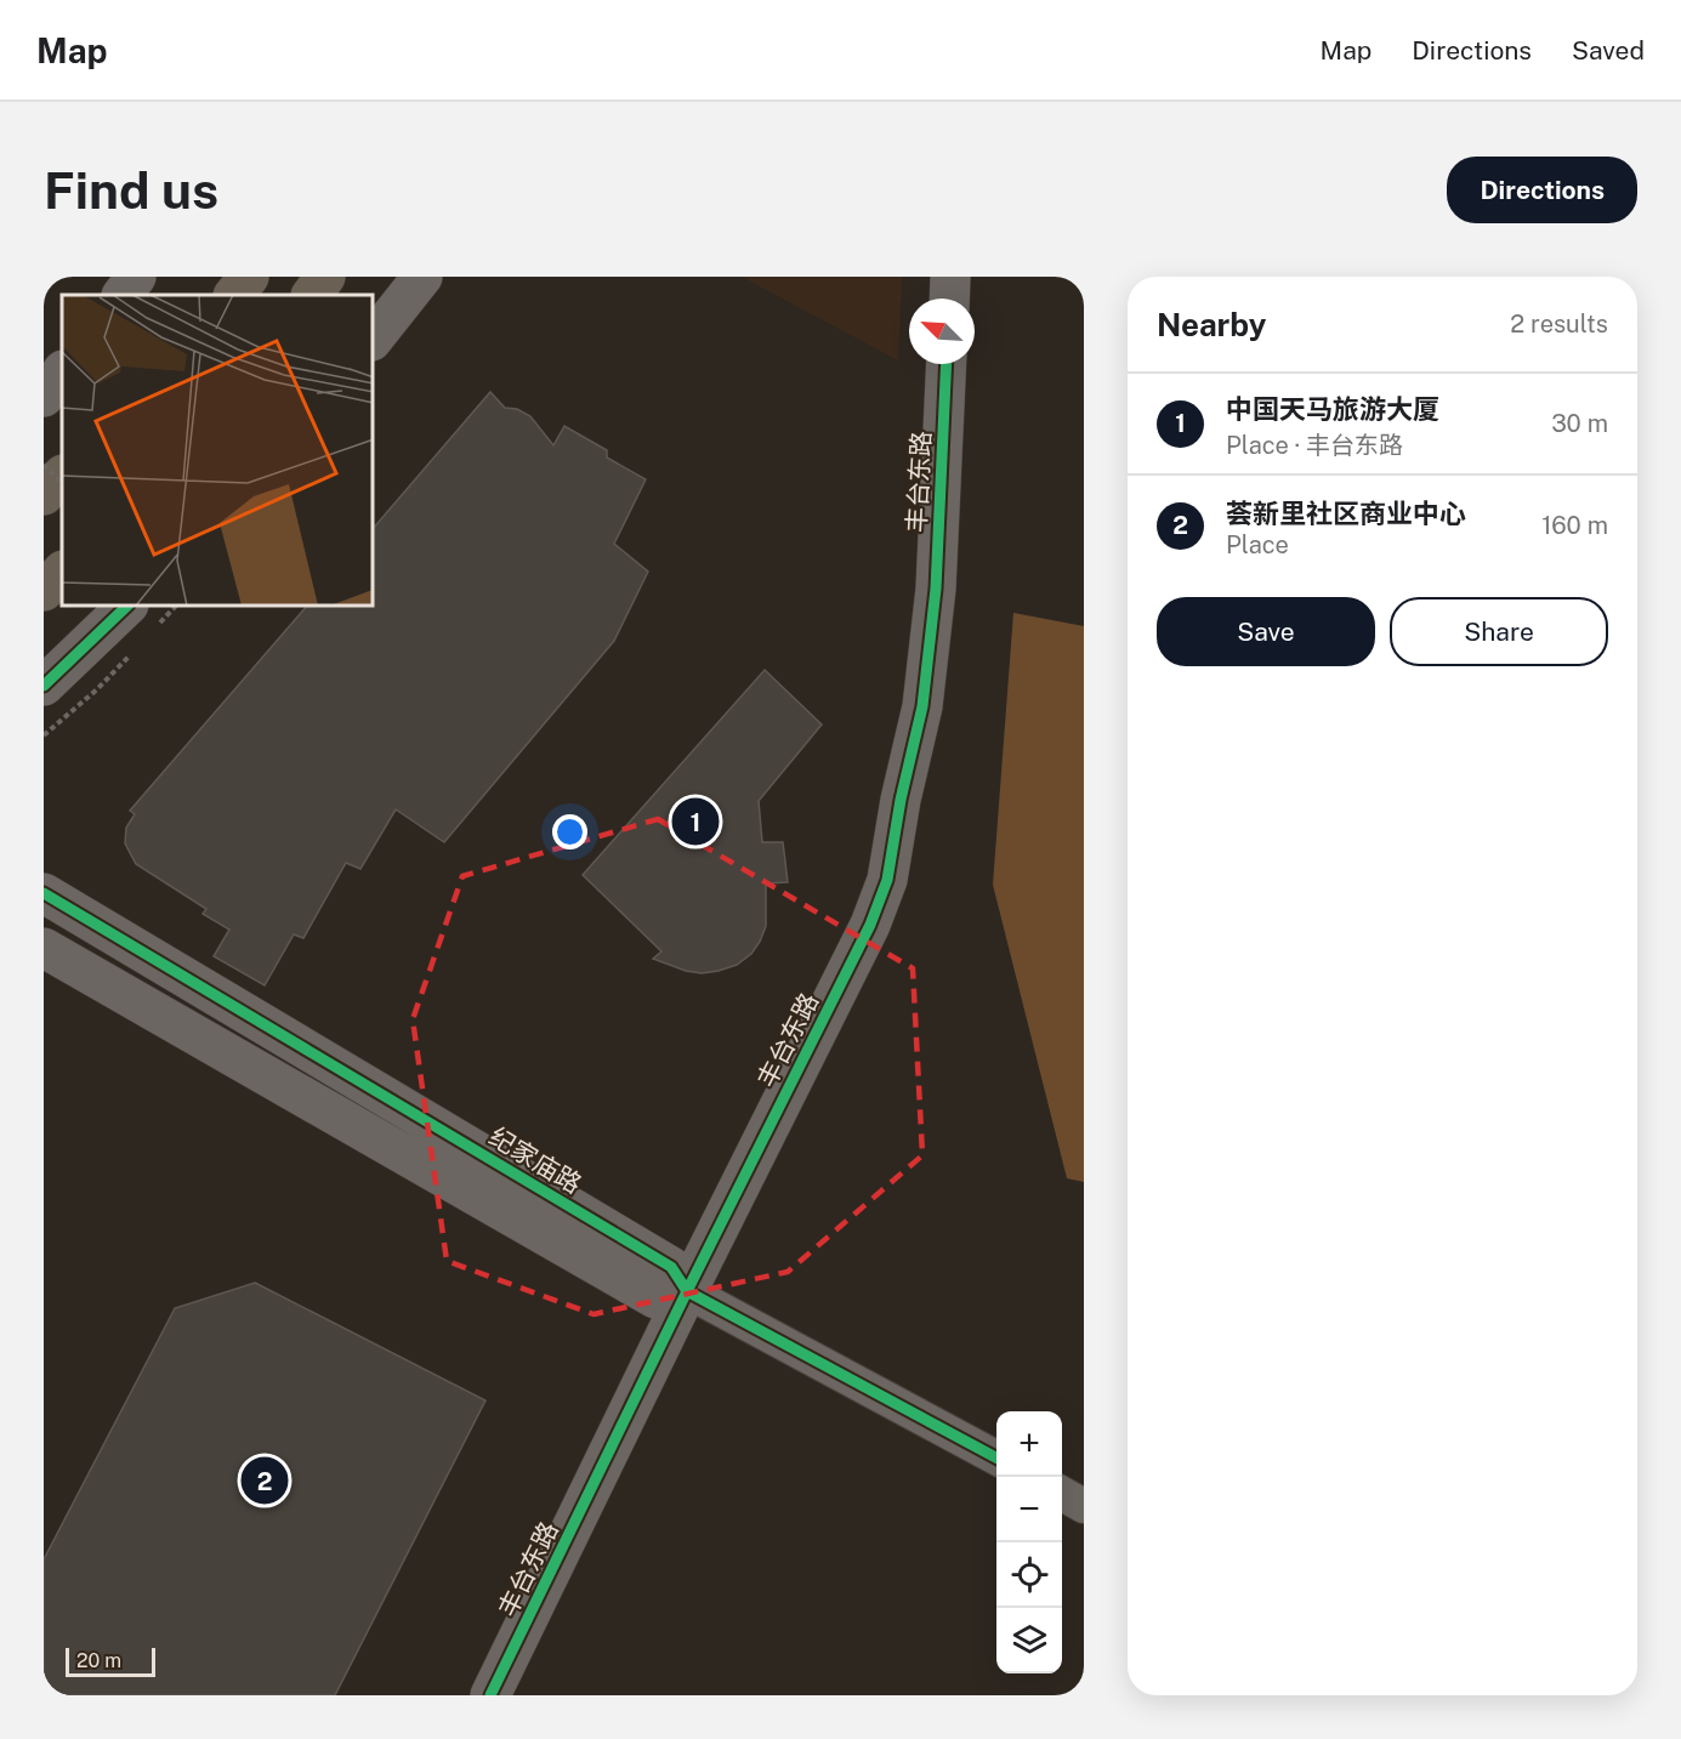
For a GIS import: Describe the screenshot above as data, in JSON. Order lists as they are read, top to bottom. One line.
{"streets":{"street":["丰台东路","纪家庙路"]},"crossings":[["丰台东路","纪家庙路"]],"scale_bar":"20 m","north":"top left","page":{"header":"Map","nav":["Map","Directions","Saved"],"buttons":["Directions",["Save","Share"]],"title":"Find us","heading":["Nearby","2 results"],"list":[{"mark":"1","name":"中国天马旅游大厦","note":"Place · 丰台东路","value":"30 m"},{"mark":"2","name":"荟新里社区商业中心","note":"Place","value":"160 m"}],"pins":["1","2"],"map_buttons":["+","−"],"scale":"20 m"}}
